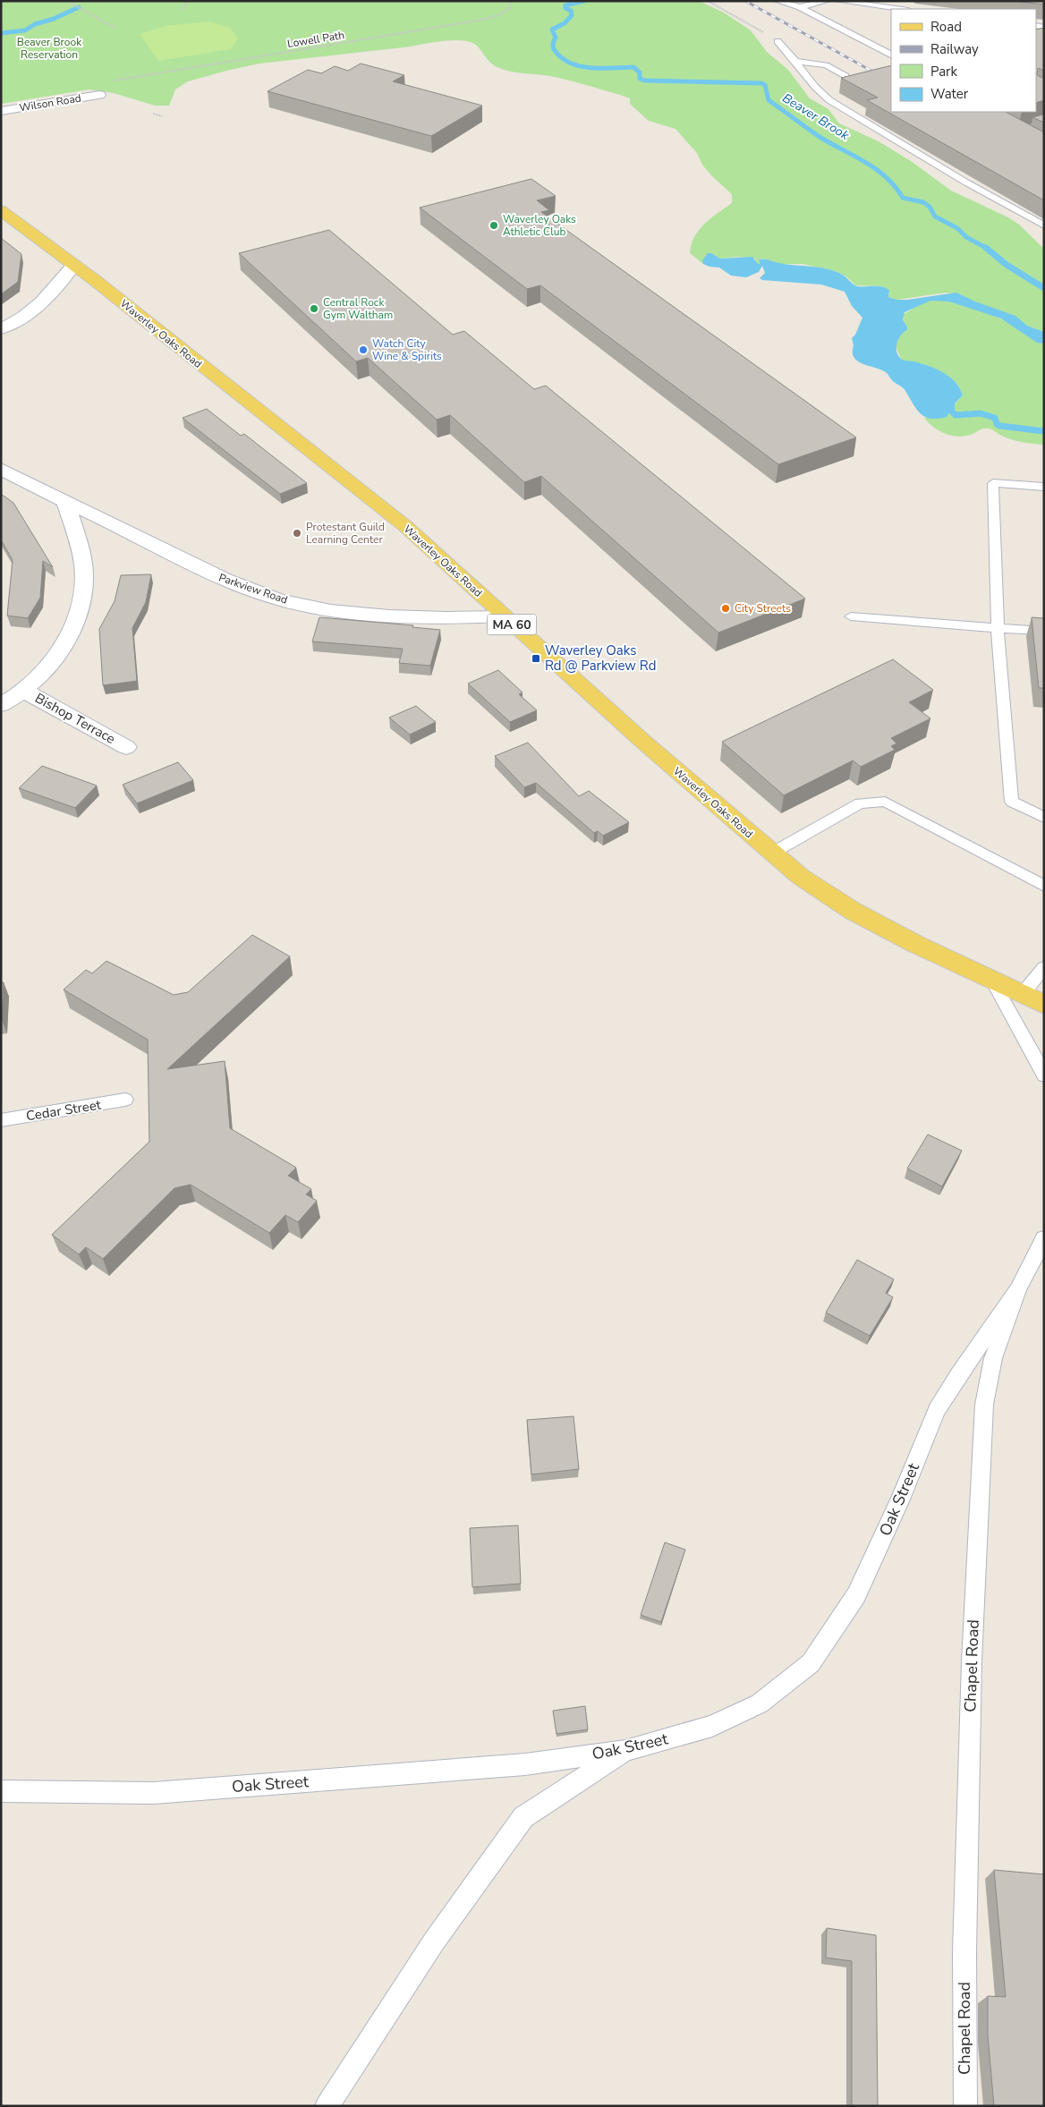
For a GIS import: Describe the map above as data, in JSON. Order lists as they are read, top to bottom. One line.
{"streets":{"main road":["Waverley Oaks Road","MA 60"],"street":["Wilson Road","Parkview Road","Bishop Terrace"],"lane":["Cedar Street","Oak Street","Chapel Road"],"path":["Lowell Path"]},"crossings":[["Waverley Oaks Road","Parkview Road"],["Oak Street","Chapel Road"]],"water":["Beaver Brook"],"parks":["Beaver Brook Reservation"],"places":{"other":["Waverley Oaks Athletic Club","Central Rock Gym Waltham","Watch City Wine & Spirits","Protestant Guild Learning Center","City Streets"],"transit":["Waverley Oaks Rd @ Parkview Rd"]},"legend":["Road","Railway","Park","Water"]}
